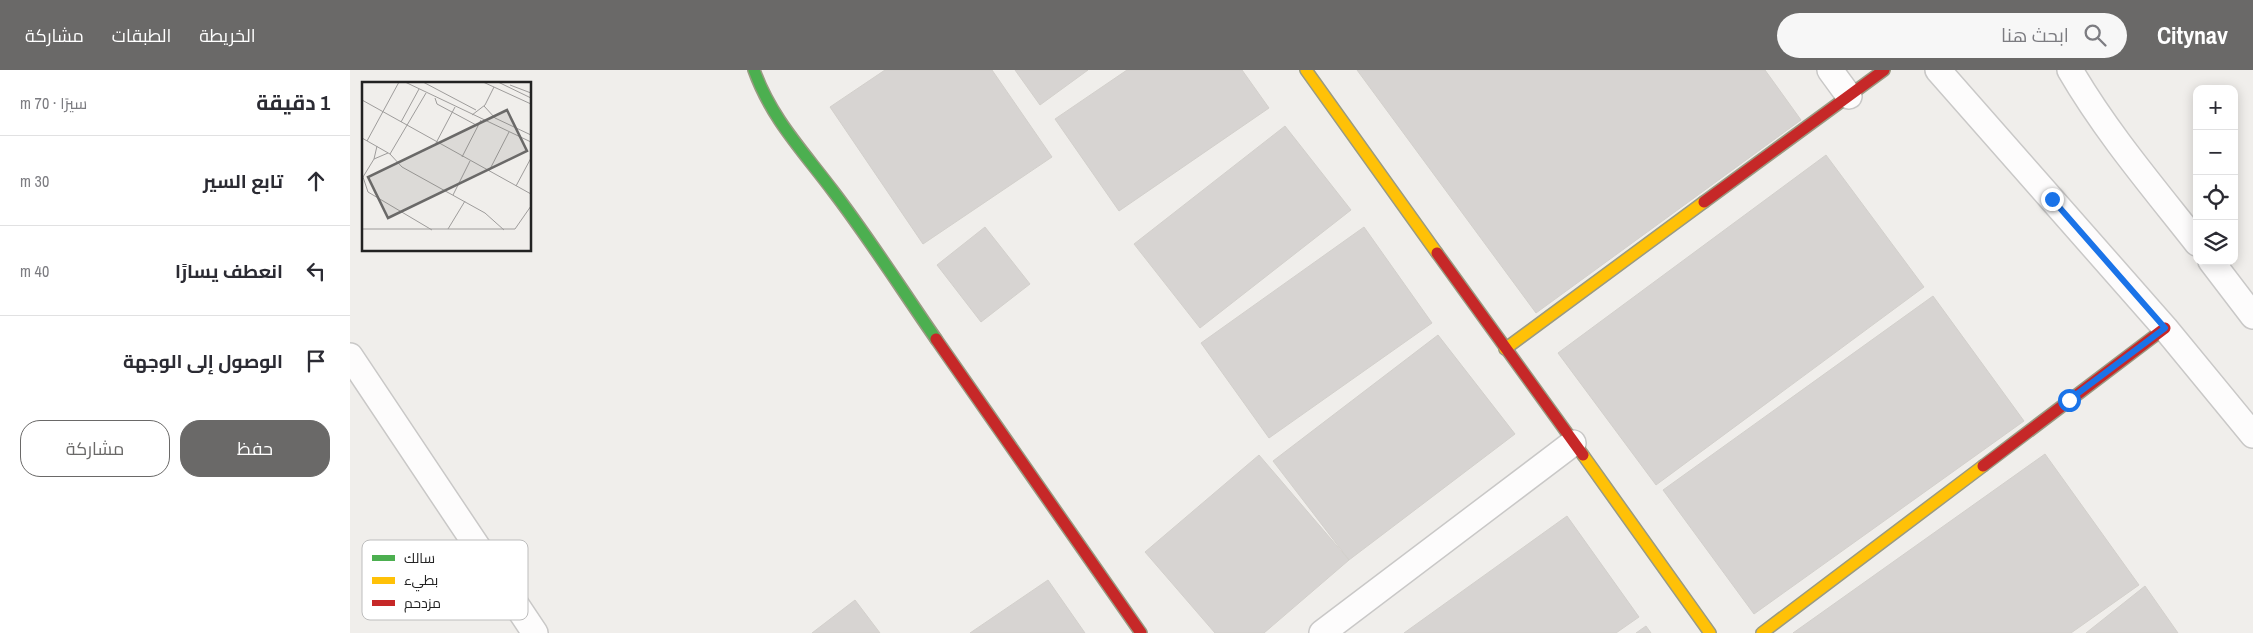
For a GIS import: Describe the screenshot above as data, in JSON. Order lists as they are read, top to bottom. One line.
{"legend":["سالك","بطيء","مزدحم"],"page":{"header":"Citynav","search":"ابحث هنا","nav":["الخريطة","الطبقات","مشاركة"],"heading":["1 دقيقة","سيرًا · 70 m"],"map_buttons":["+","−"],"list":[["تابع السير","30 m"],["انعطف يسارًا","40 m"],"الوصول إلى الوجهة"],"buttons":["حفظ","مشاركة"]}}
